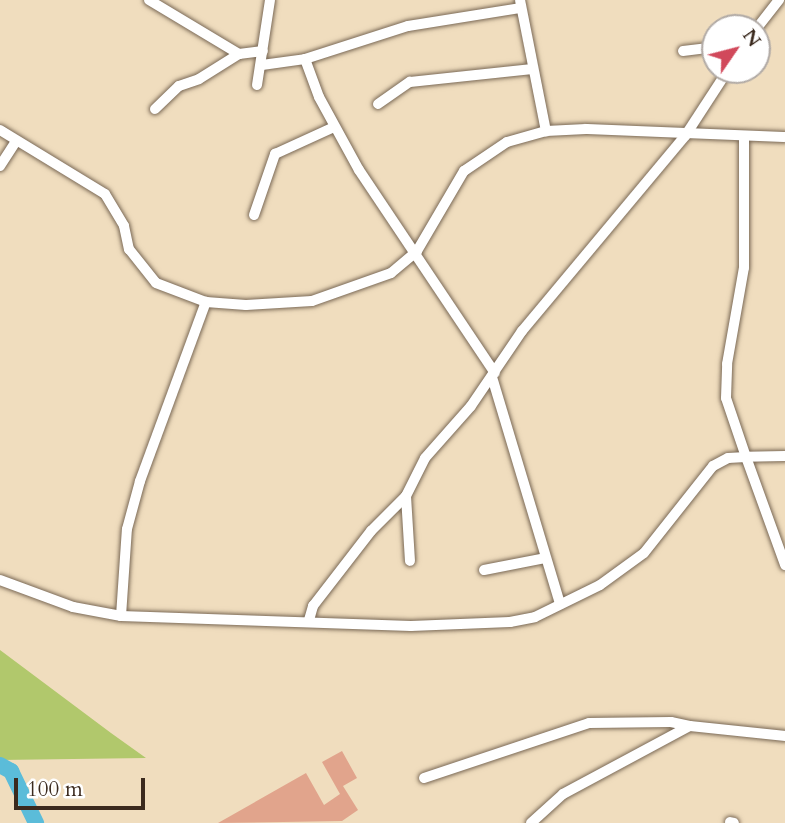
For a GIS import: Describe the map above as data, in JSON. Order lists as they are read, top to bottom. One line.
{"scale_bar":"100 m","north":"top right"}
